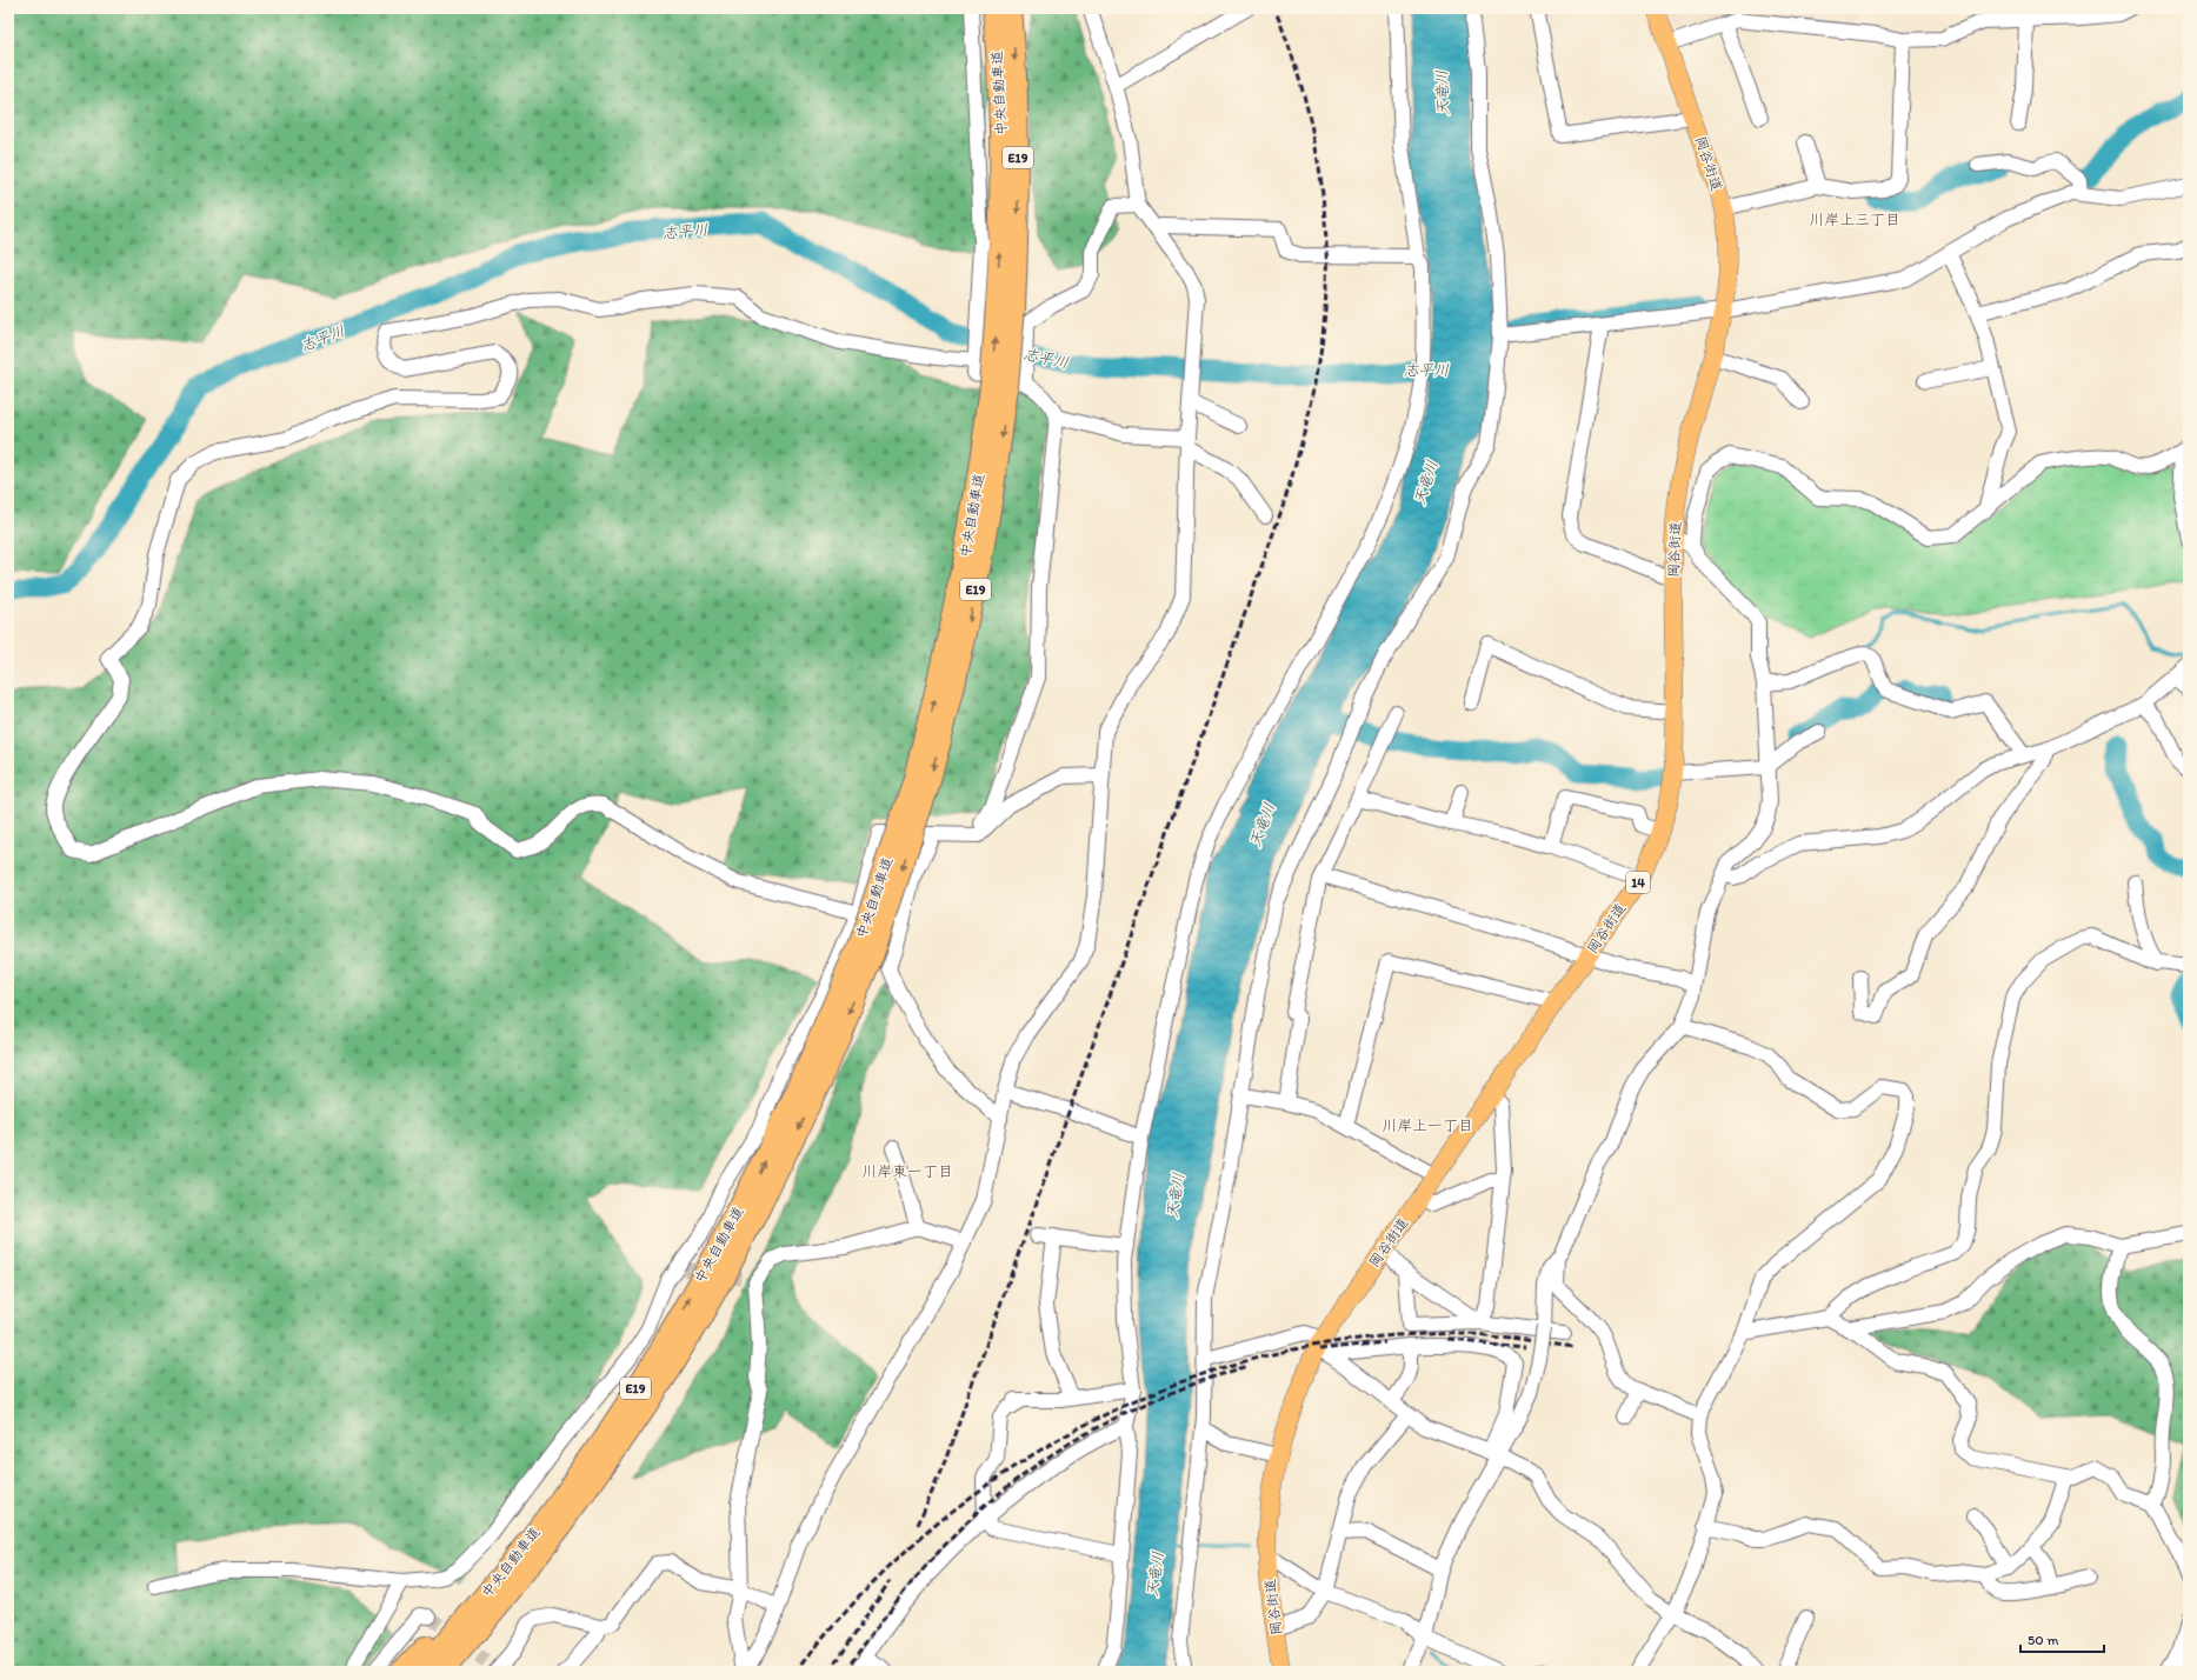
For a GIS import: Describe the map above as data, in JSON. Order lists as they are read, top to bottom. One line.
{"streets":{"highway":["中央自動車道","E19"],"main road":["岡谷街道","14"]},"districts":["川岸上三丁目","川岸上一丁目","川岸東一丁目"],"water":["天竜川","志平川"],"scale_bar":"50 m"}
